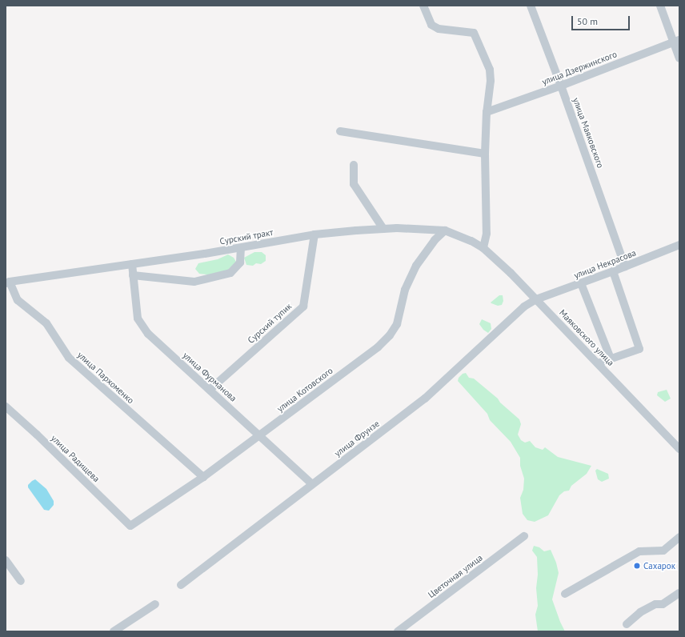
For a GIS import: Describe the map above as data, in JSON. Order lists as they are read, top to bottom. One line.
{"streets":{"street":["улица Дзержинского","улица Маяковского","Сурский тракт","улица Некрасова","Сурский тупик","Маяковского улица","улица Фурманова","улица Пархоменко","улица Котовского","улица Фрунзе","улица Радищева","Цветочная улица"]},"crossings":[["улица Дзержинского","улица Маяковского"],["улица Маяковского","улица Некрасова"],["Сурский тракт","Сурский тупик"],["Сурский тракт","Маяковского улица"],["Сурский тракт","улица Фурманова"],["Сурский тракт","улица Пархоменко"],["Сурский тракт","улица Котовского"],["улица Некрасова","Маяковского улица"],["улица Некрасова","улица Фрунзе"],["Сурский тупик","улица Фурманова"],["Маяковского улица","улица Фрунзе"],["улица Фурманова","улица Котовского"],["улица Фурманова","улица Фрунзе"],["улица Пархоменко","улица Котовского"],["улица Котовского","улица Радищева"]],"places":["Сахарок"],"scale_bar":"50 m"}
